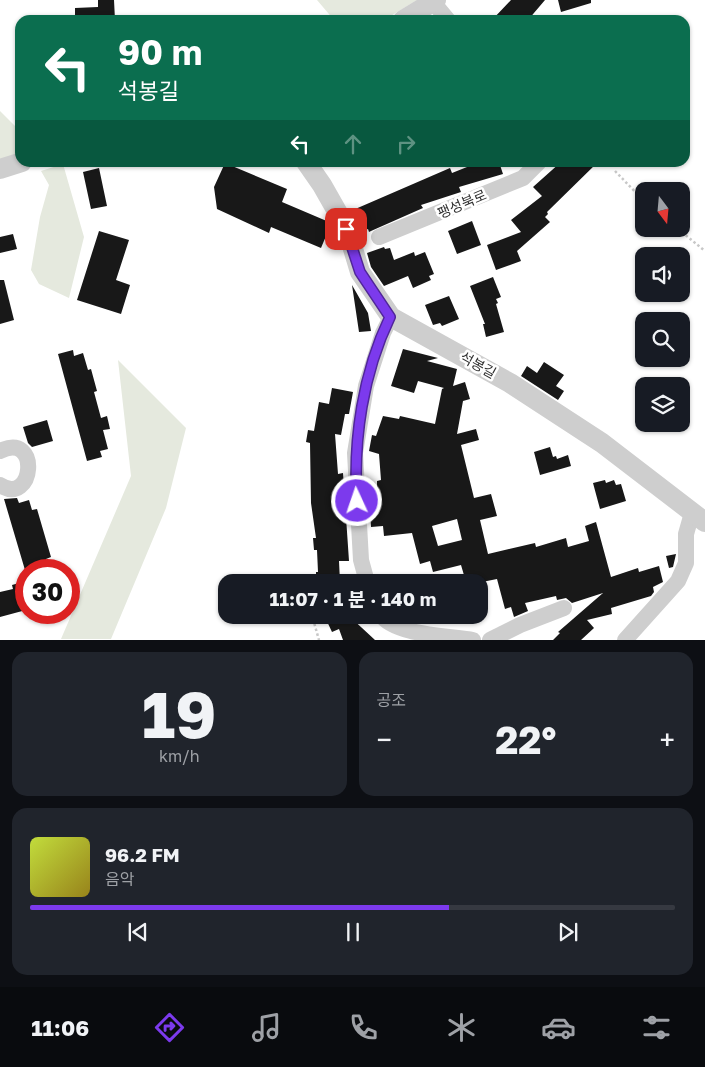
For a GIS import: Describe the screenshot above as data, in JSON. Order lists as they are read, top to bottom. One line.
{"streets":{"street":["팽성북로","석봉길"]},"north":"bottom","page":{"turn":["90 m","석봉길"],"limit":"30","trip":"11:07 · 1 분 · 140 m","tile":[["19","km/h"],"공조"],"heat":["−","22°","+"],"song":["96.2 FM","음악"],"tabs":"11:06"}}
